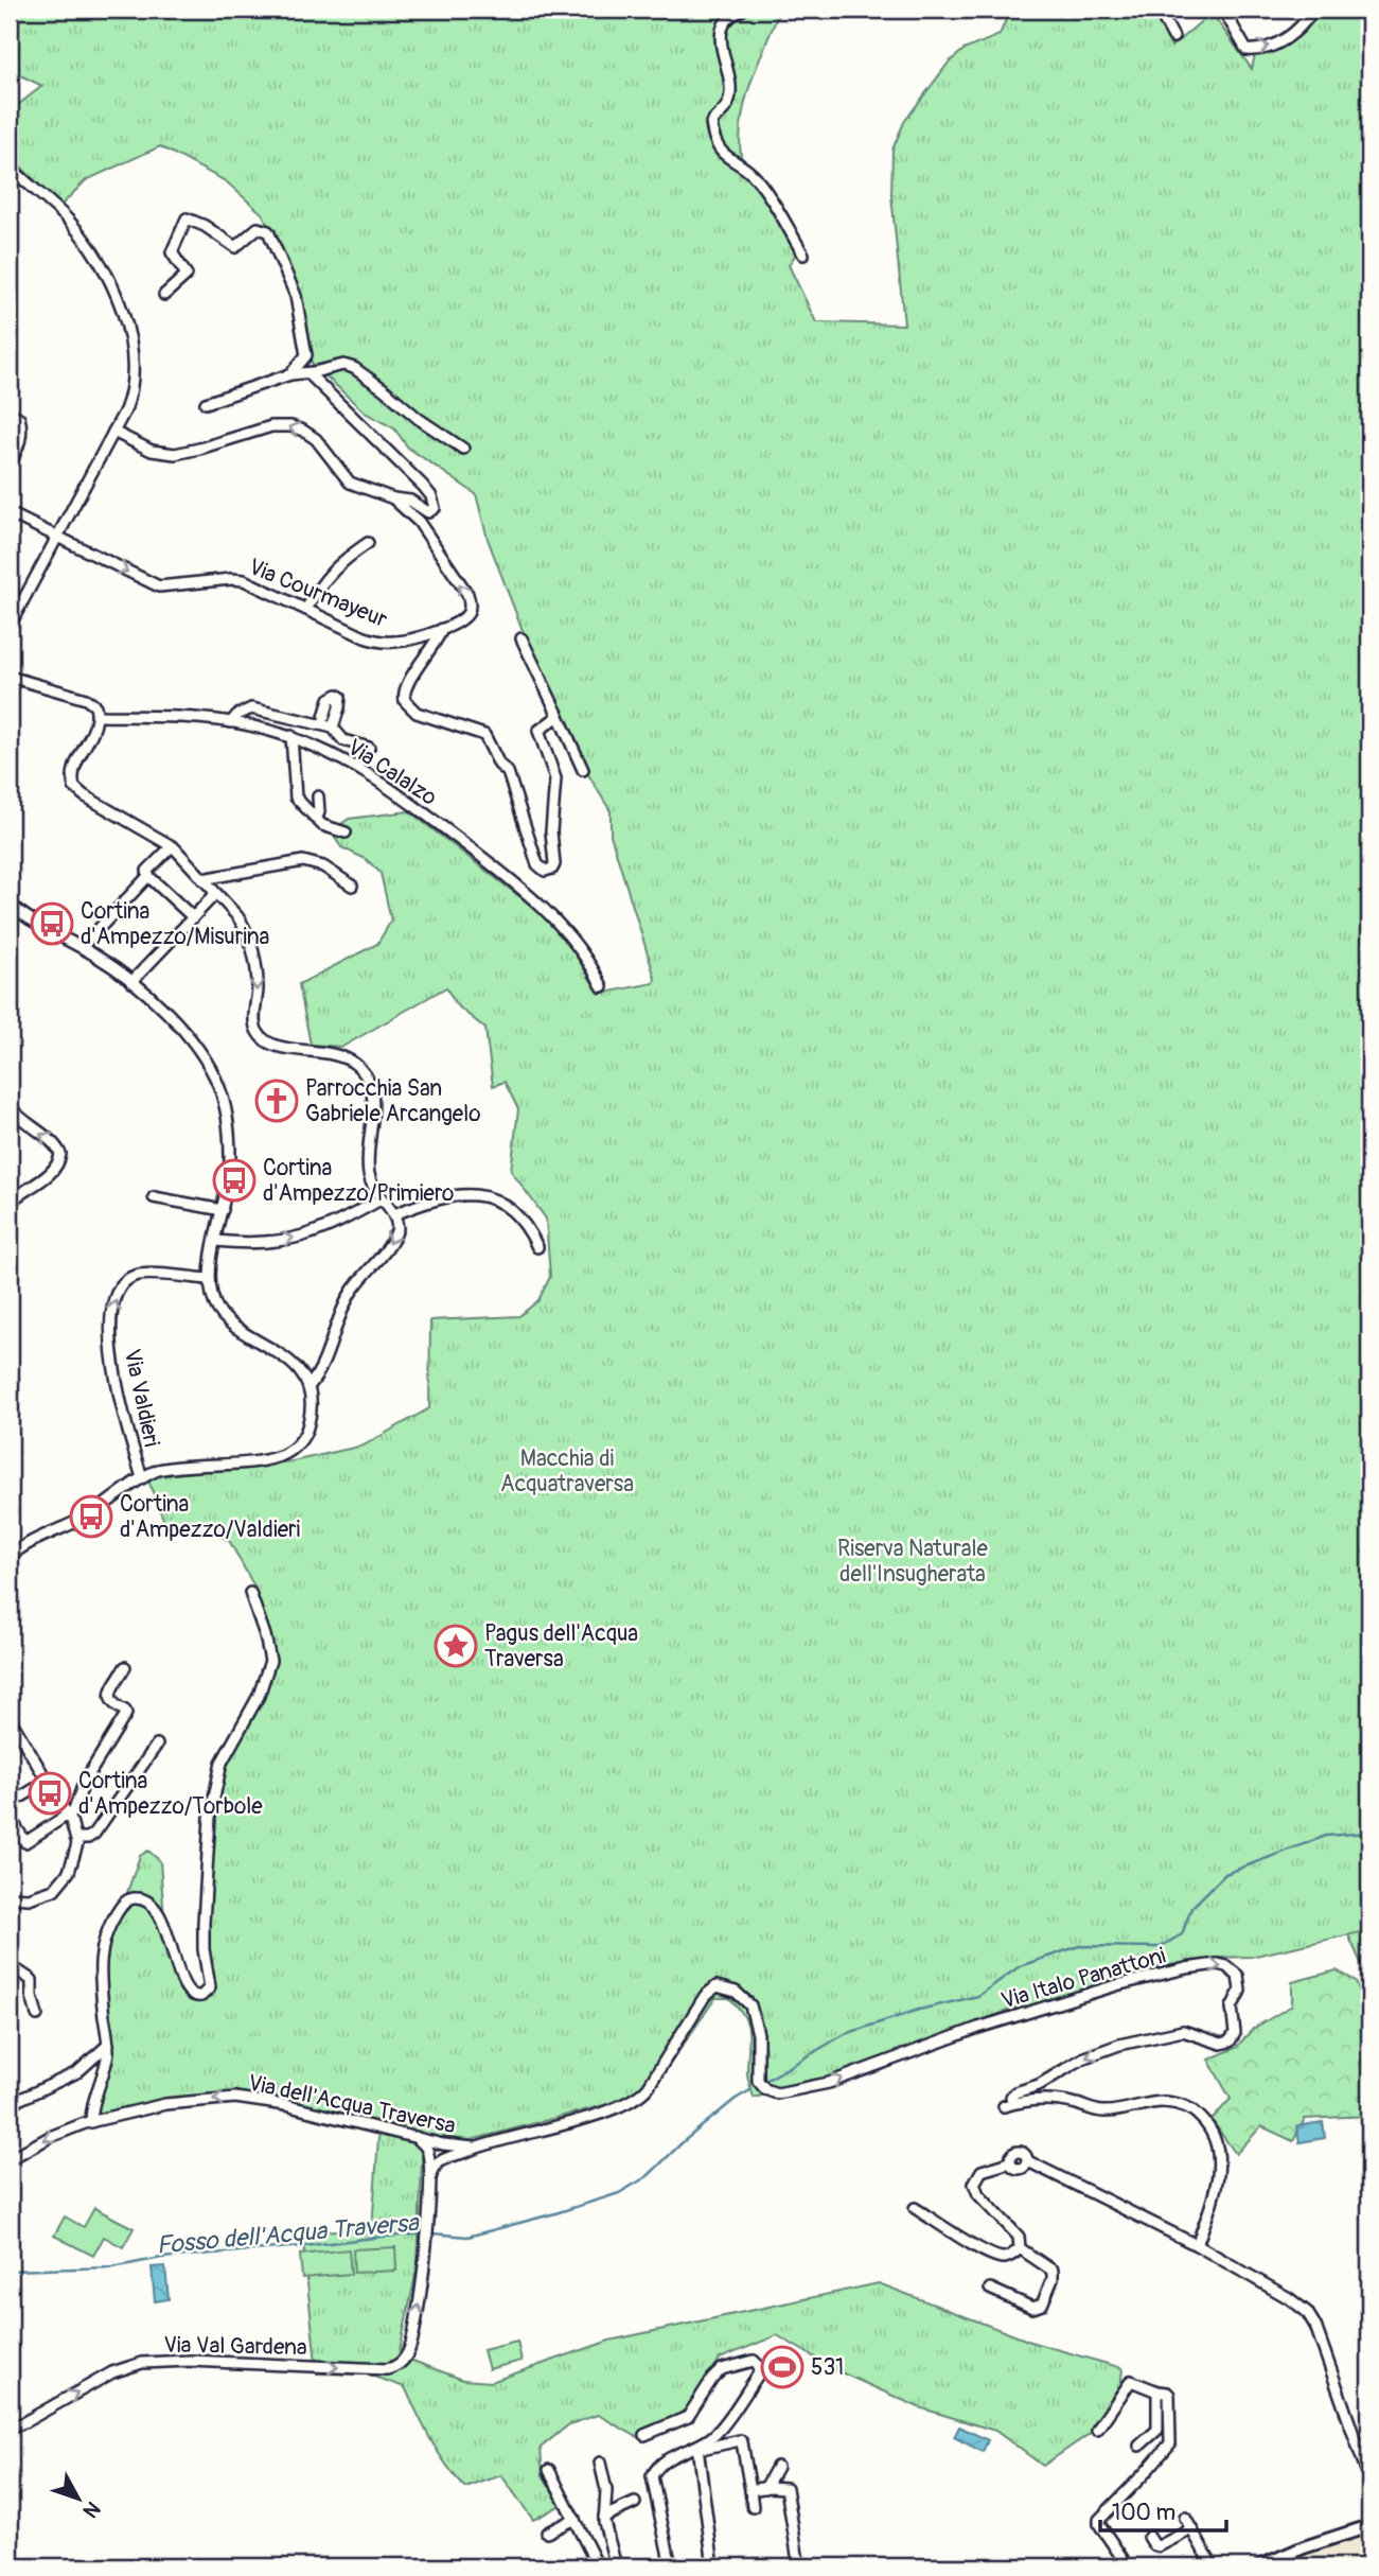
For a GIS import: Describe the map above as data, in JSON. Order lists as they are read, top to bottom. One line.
{"streets":{"street":["Via Courmayeur","Via Calalzo","Via Valdieri","Via Italo Panattoni","Via dell'Acqua Traversa","Via Val Gardena"]},"crossings":[["Via Italo Panattoni","Via dell'Acqua Traversa"],["Via dell'Acqua Traversa","Via Val Gardena"]],"one_way":["Via dell'Acqua Traversa","Via Val Gardena"],"water":["Fosso dell'Acqua Traversa"],"parks":["Macchia di Acquatraversa","Riserva Naturale dell'Insugherata"],"places":{"bus stop":["Cortina d'Ampezzo/Misurina","Cortina d'Ampezzo/Primiero","Cortina d'Ampezzo/Valdieri","Cortina d'Ampezzo/Torbole"],"church":["Parrocchia San Gabriele Arcangelo"],"place":["Pagus dell'Acqua Traversa"],"sports":["531"]},"scale_bar":"100 m","north":"bottom right"}
